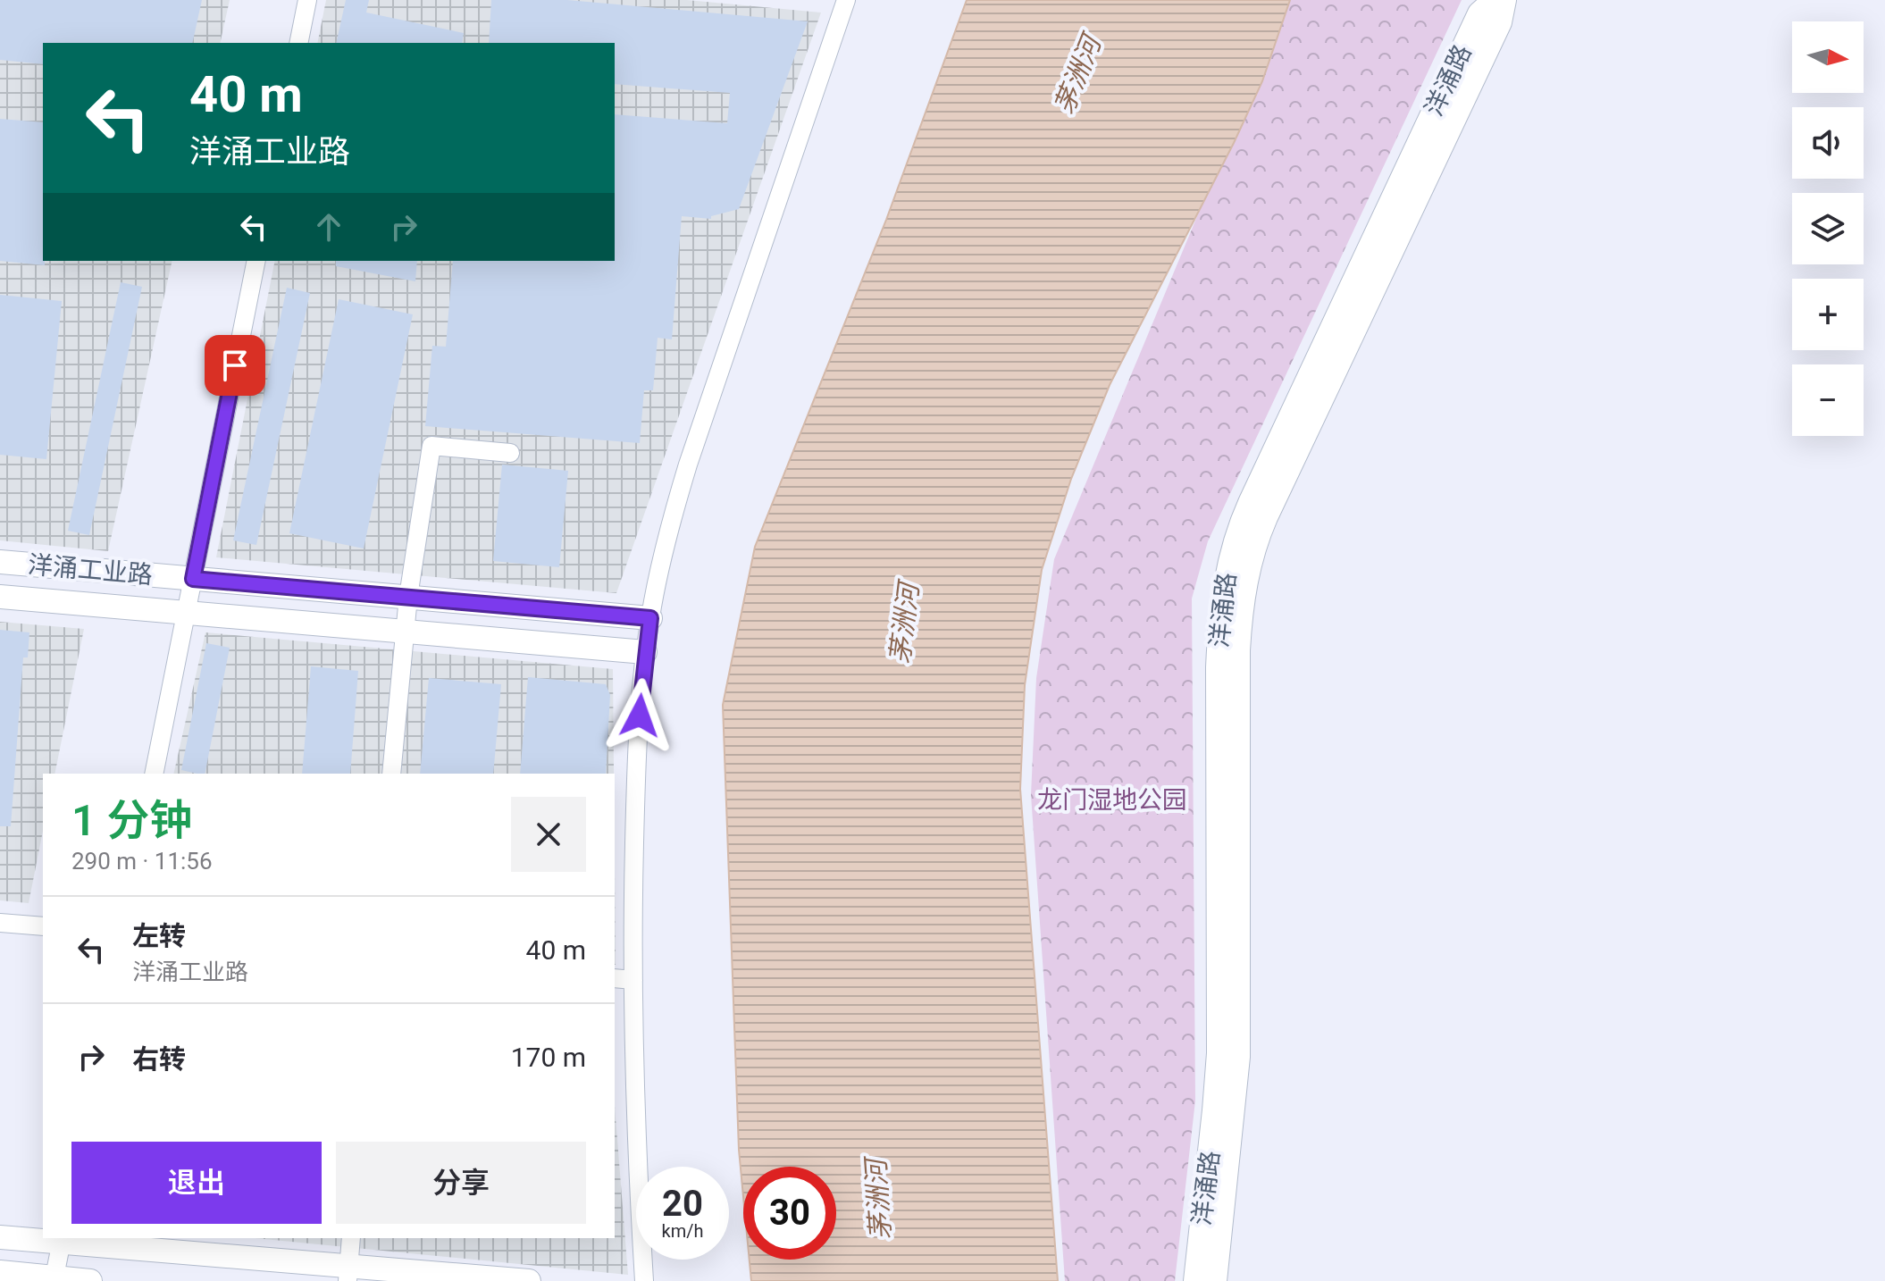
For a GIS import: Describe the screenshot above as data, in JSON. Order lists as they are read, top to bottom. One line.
{"streets":{"street":["洋涌路","洋涌工业路"]},"water":["茅洲河"],"parks":["龙门湿地公园"],"north":"right","page":{"map_buttons":["+","−"],"turn":["40 m","洋涌工业路"],"heading":["1 分钟","290 m · 11:56"],"list":[{"name":"左转","note":"洋涌工业路","value":"40 m"},{"name":"右转","value":"170 m"}],"buttons":["退出","分享"],"speed":"20 km/h","limit":"30"}}
